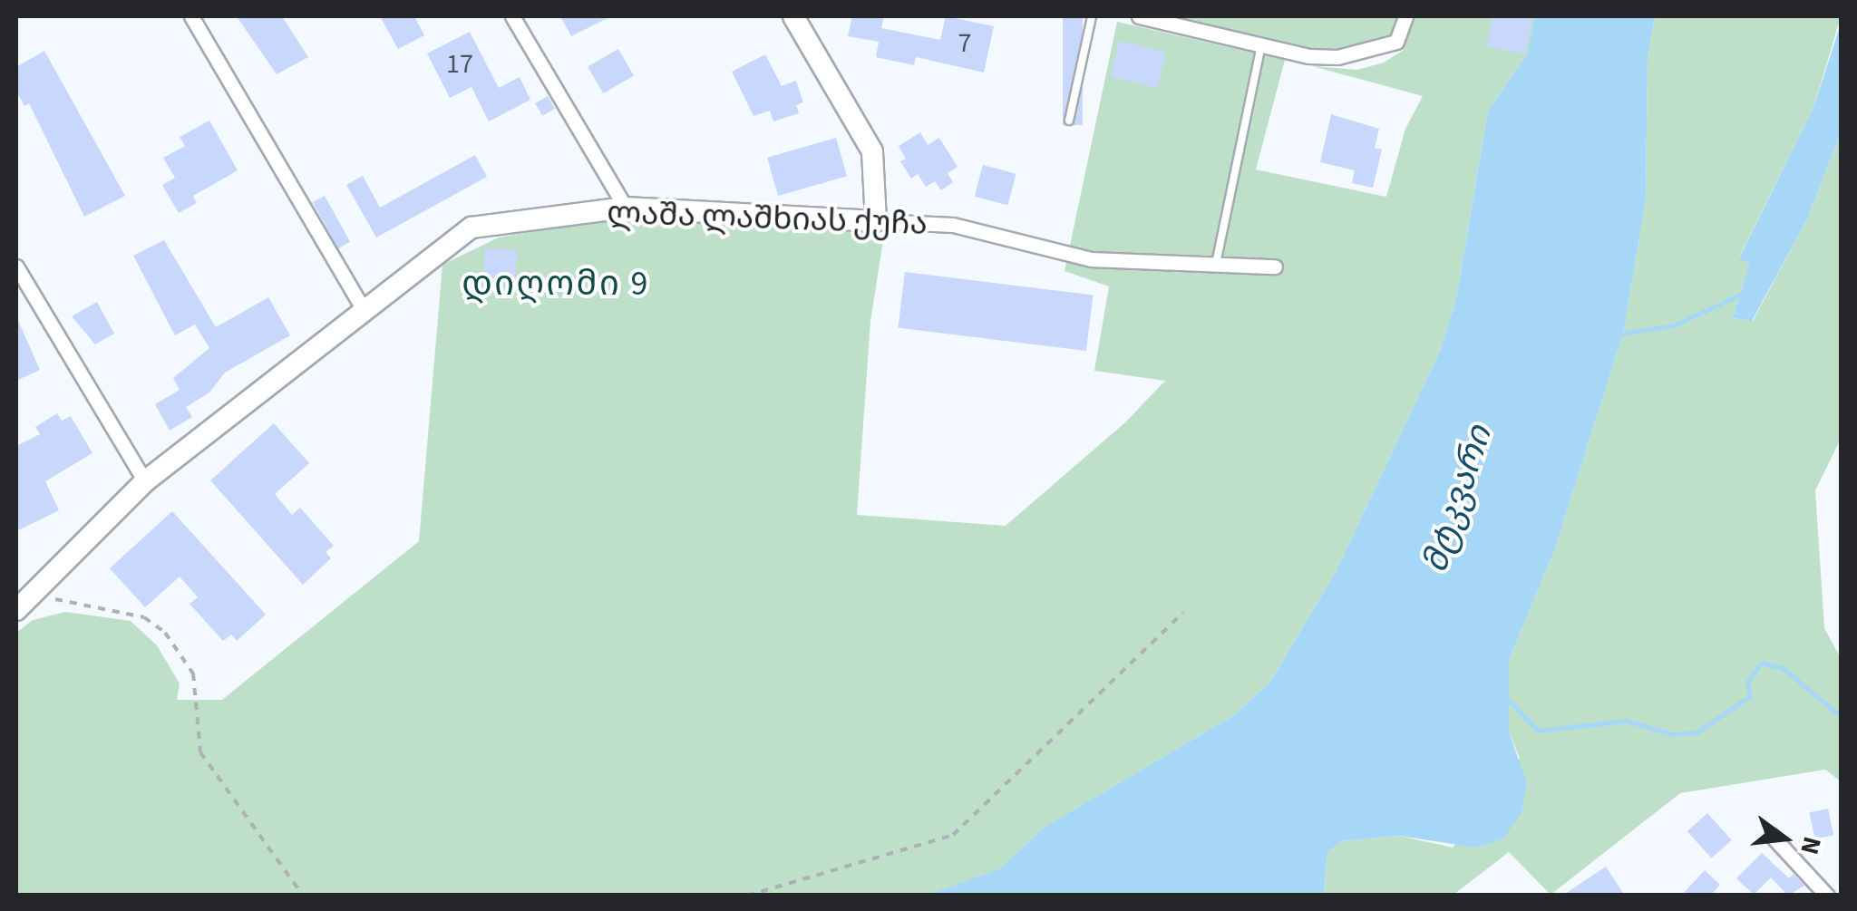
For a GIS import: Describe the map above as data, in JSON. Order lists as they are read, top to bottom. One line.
{"streets":{"street":["ლაშა ლაშხიას ქუჩა"]},"districts":["დიღომი 9"],"water":["მტკვარი"],"house_numbers":["7","17"],"north":"right"}
